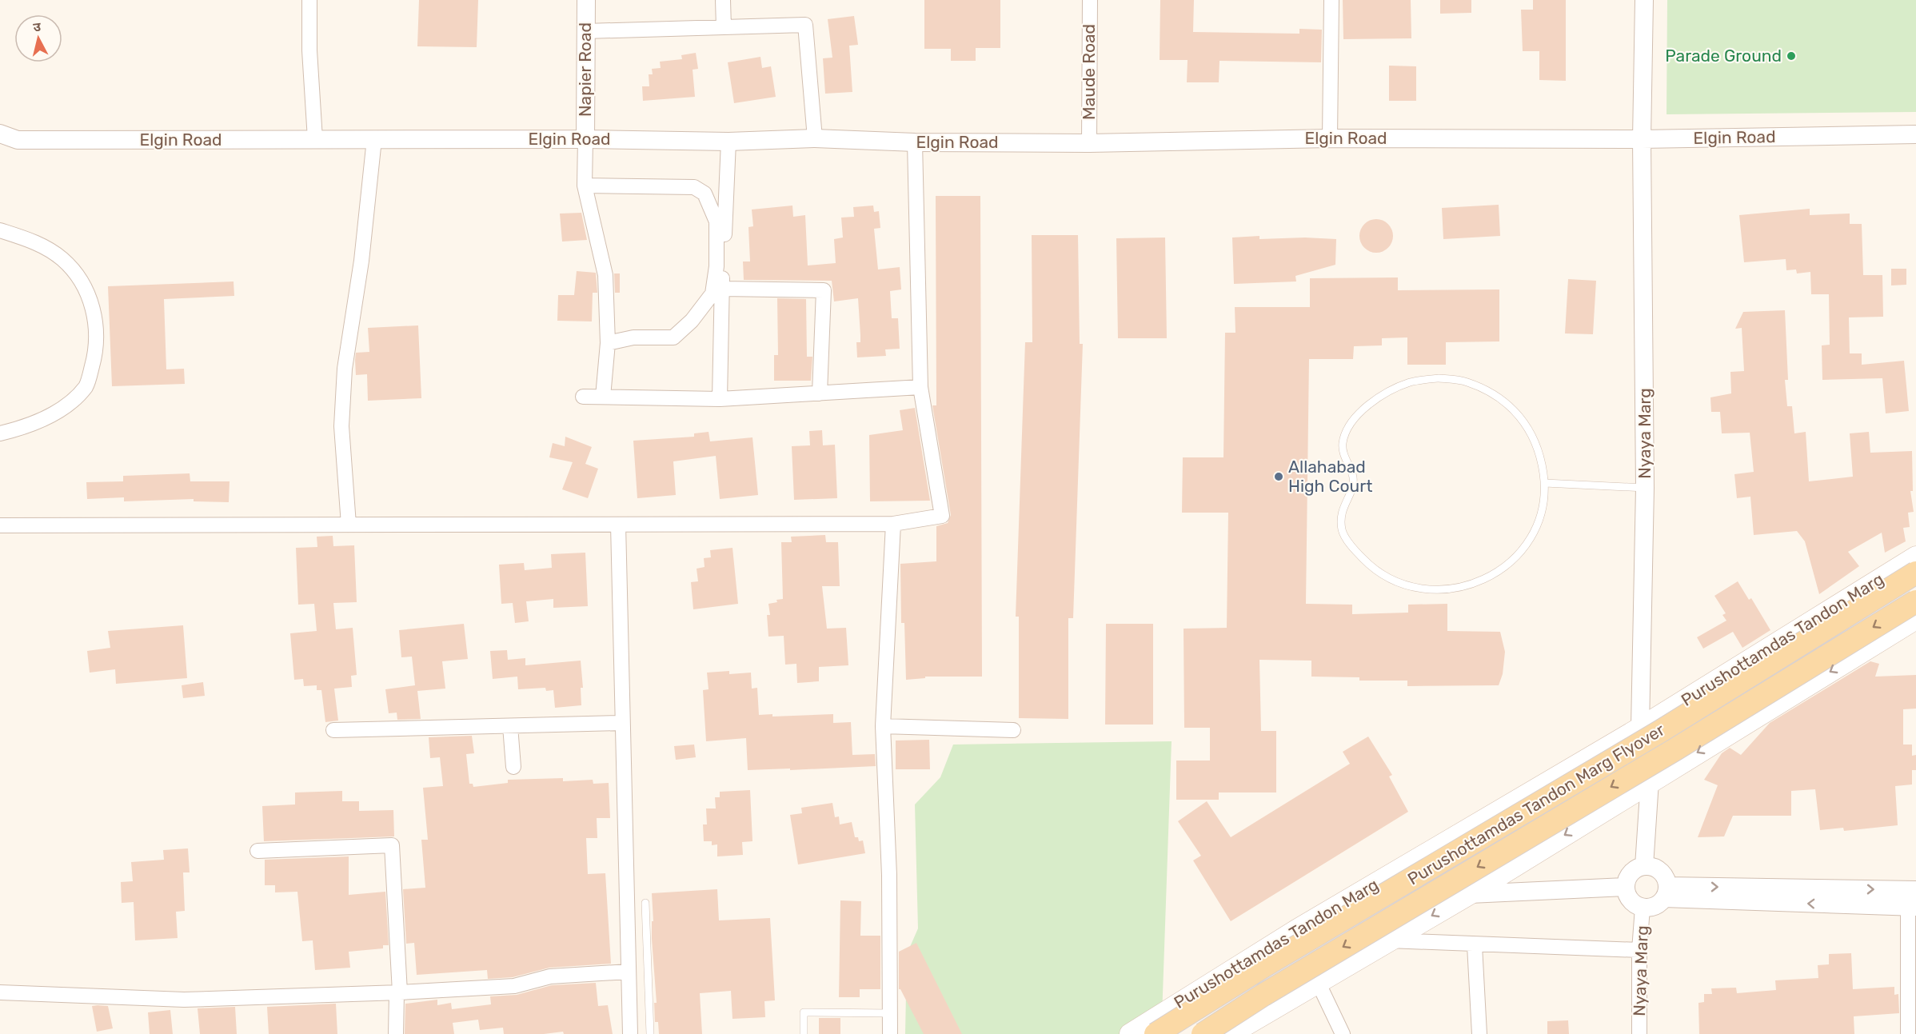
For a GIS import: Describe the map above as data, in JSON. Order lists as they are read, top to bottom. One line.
{"streets":{"main road":["Purushottamdas Tandon Marg","Purushottamdas Tandon Marg Flyover"],"street":["Napier Road","Maude Road","Elgin Road","Nyaya Marg"]},"crossings":[["Napier Road","Elgin Road"],["Maude Road","Elgin Road"],["Elgin Road","Nyaya Marg"],["Nyaya Marg","Purushottamdas Tandon Marg"]],"places":["Parade Ground","Allahabad High Court"],"north":"top"}
